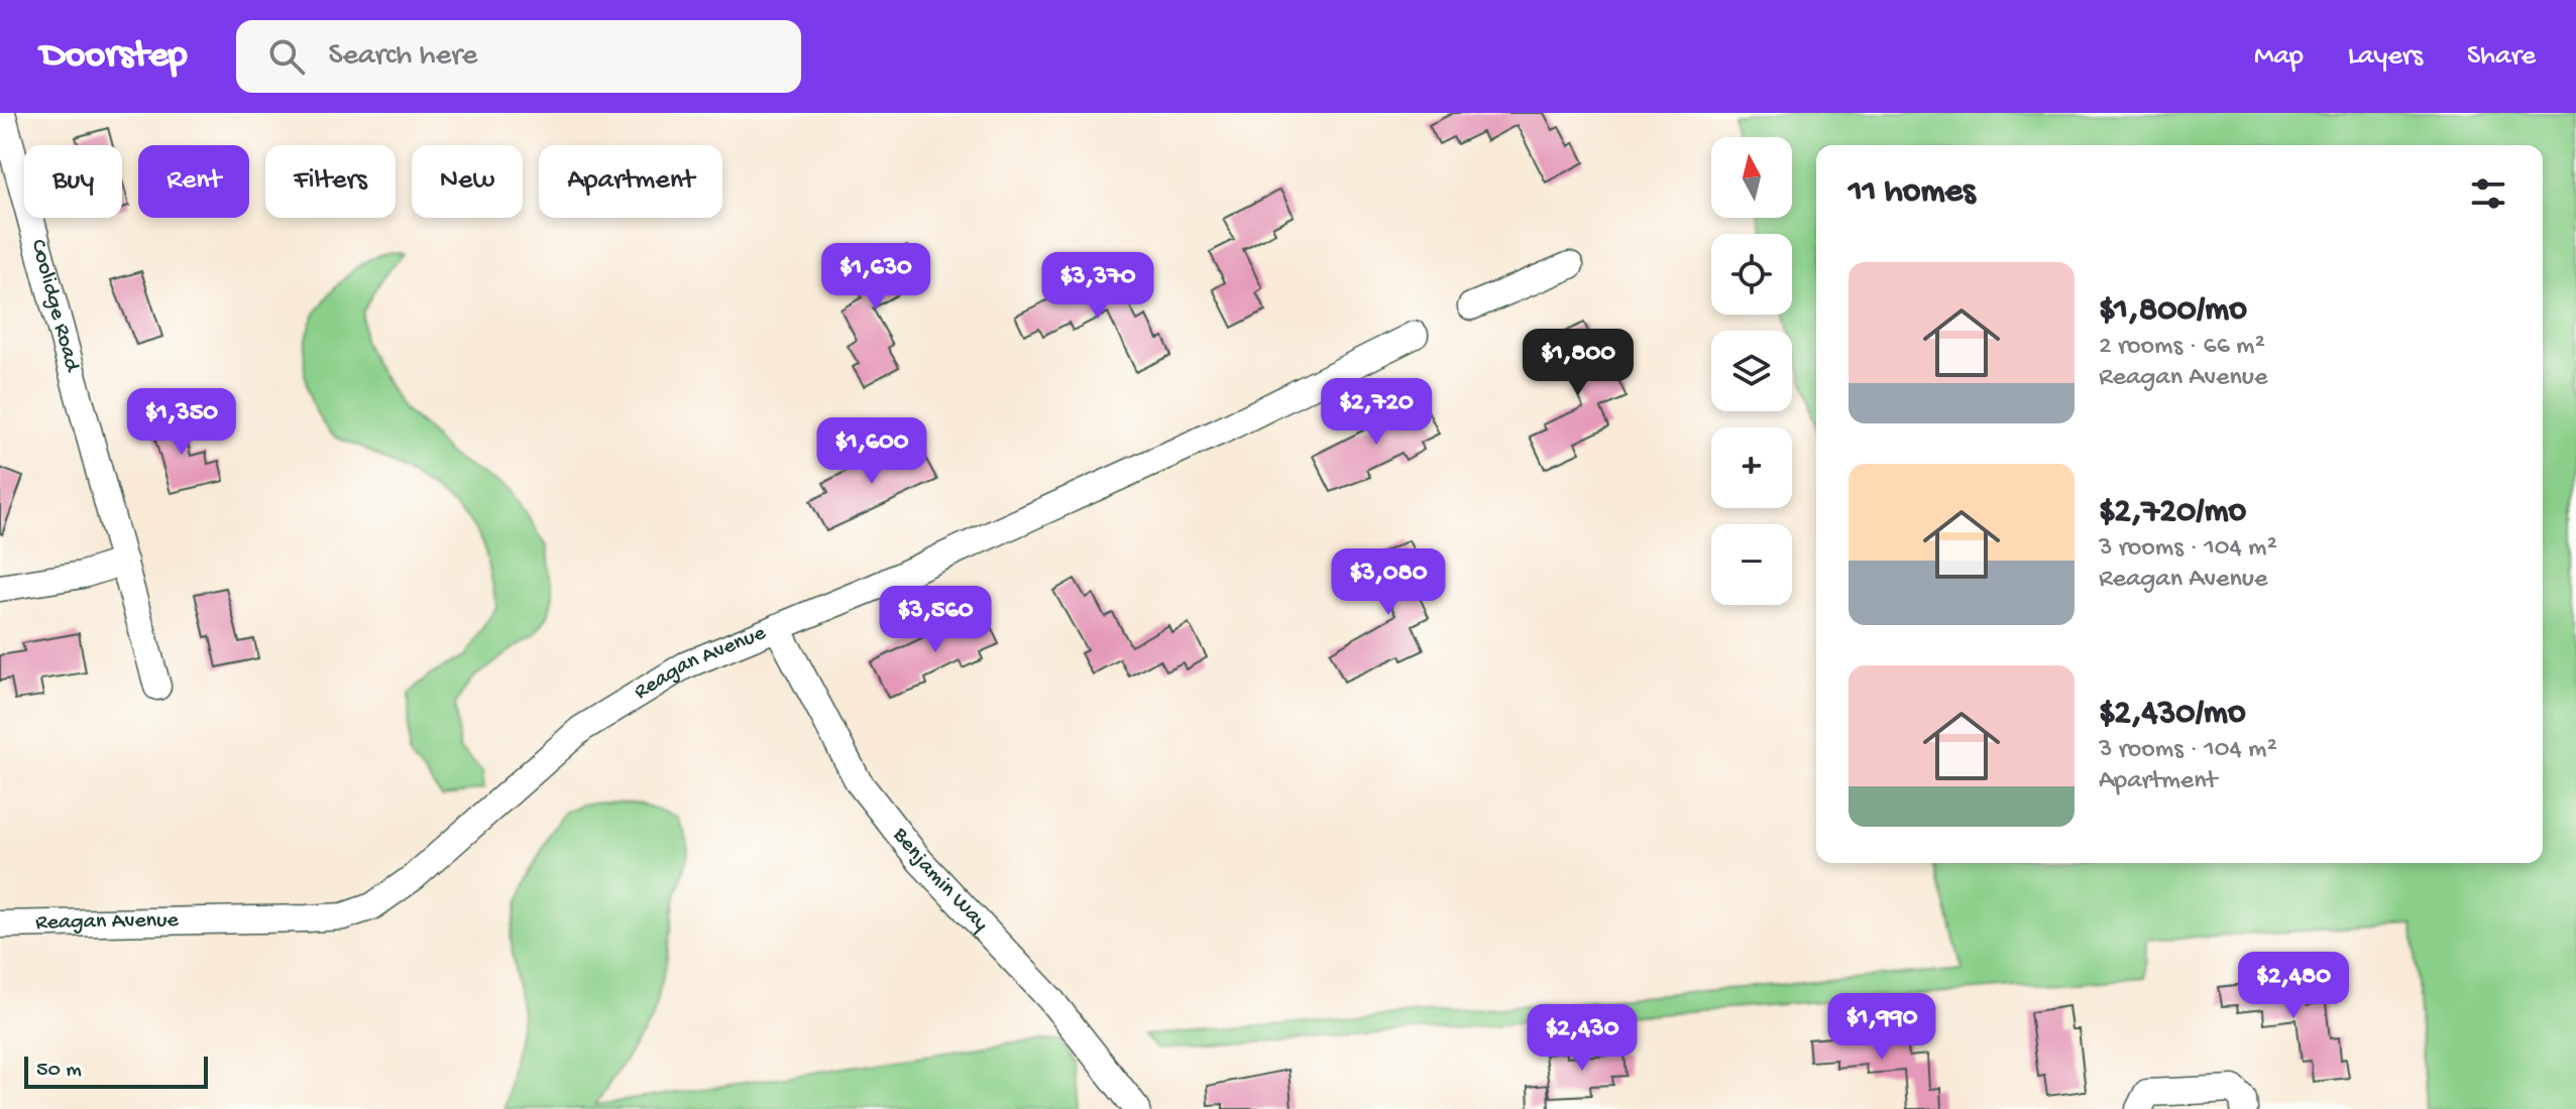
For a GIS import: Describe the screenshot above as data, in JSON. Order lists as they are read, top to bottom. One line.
{"streets":{"street":["Coolidge Road","Reagan Avenue","Benjamin Way"]},"crossings":[["Reagan Avenue","Benjamin Way"]],"scale_bar":"50 m","north":"top","page":{"header":"Doorstep","search":"Search here","nav":["Map","Layers","Share"],"map_buttons":["+","−"],"chip":["Buy","Rent","Filters","New","Apartment"],"heading":"11 homes","list":[{"name":"$1,800/mo","note":"2 rooms · 66 m² · Reagan Avenue"},{"name":"$2,720/mo","note":"3 rooms · 104 m² · Reagan Avenue"},{"name":"$2,430/mo","note":"3 rooms · 104 m² · Apartment"}],"price":["$1,630","$3,370","$1,800","$2,720","$1,350","$1,600","$3,080","$3,560","$2,480","$1,990","$2,430"],"scale":"50 m"}}
